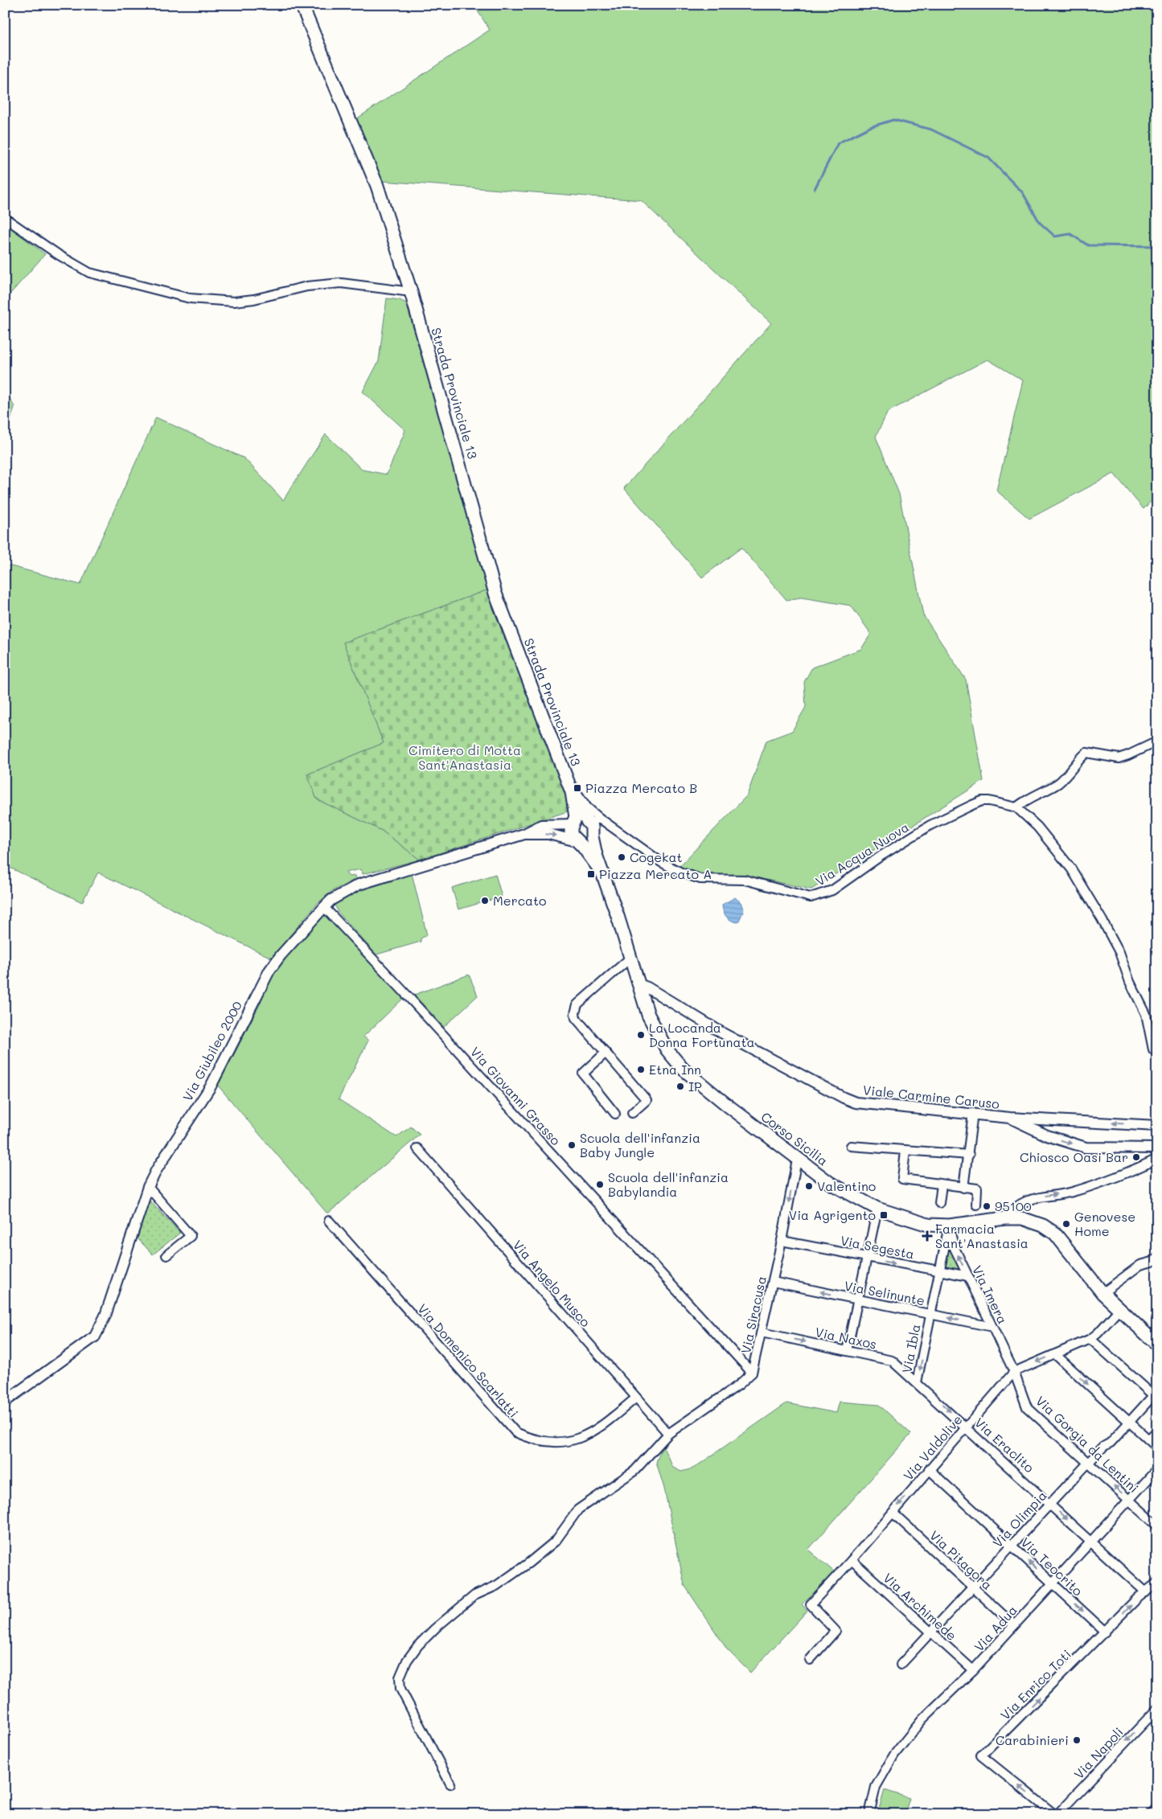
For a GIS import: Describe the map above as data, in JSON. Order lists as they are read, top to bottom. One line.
{"streets":{"main road":["Strada Provinciale 13","Corso Sicilia"],"street":["Via Acqua Nuova","Via Giubileo 2000","Via Giovanni Grasso","Viale Carmine Caruso","Via Segesta","Via Angelo Musco","Via Selinunte","Via Imera","Via Siracusa","Via Naxos","Via Ibla","Via Domenico Scarlatti","Via Gorgia da Lentini","Via Eraclito","Via Valdolive","Via Olimpia","Via Pitagora","Via Teocrito","Via Archimede","Via Adua","Via Enrico Toti","Via Napoli"]},"crossings":[["Strada Provinciale 13","Via Acqua Nuova"],["Via Giubileo 2000","Via Giovanni Grasso"],["Via Giovanni Grasso","Via Siracusa"],["Viale Carmine Caruso","Corso Sicilia"],["Corso Sicilia","Via Imera"],["Corso Sicilia","Via Siracusa"],["Corso Sicilia","Via Ibla"],["Corso Sicilia","Via Valdolive"],["Via Segesta","Via Imera"],["Via Segesta","Via Siracusa"],["Via Segesta","Via Ibla"],["Via Angelo Musco","Via Siracusa"],["Via Angelo Musco","Via Domenico Scarlatti"],["Via Selinunte","Via Imera"],["Via Selinunte","Via Siracusa"],["Via Selinunte","Via Ibla"],["Via Imera","Via Ibla"],["Via Imera","Via Gorgia da Lentini"],["Via Imera","Via Valdolive"],["Via Siracusa","Via Naxos"],["Via Naxos","Via Ibla"],["Via Naxos","Via Eraclito"],["Via Ibla","Via Eraclito"],["Via Gorgia da Lentini","Via Valdolive"],["Via Gorgia da Lentini","Via Olimpia"],["Via Gorgia da Lentini","Via Adua"],["Via Eraclito","Via Valdolive"],["Via Eraclito","Via Olimpia"],["Via Eraclito","Via Adua"],["Via Eraclito","Via Enrico Toti"],["Via Valdolive","Via Pitagora"],["Via Valdolive","Via Teocrito"],["Via Valdolive","Via Archimede"],["Via Olimpia","Via Pitagora"],["Via Olimpia","Via Teocrito"],["Via Olimpia","Via Archimede"],["Via Pitagora","Via Adua"],["Via Teocrito","Via Adua"],["Via Teocrito","Via Enrico Toti"],["Via Archimede","Via Adua"]],"one_way":["Via Segesta","Via Selinunte","Via Naxos","Via Ibla","Via Eraclito","Via Napoli"],"parks":["Cimitero di Motta Sant'Anastasia"],"places":{"transit":["Piazza Mercato B","Piazza Mercato A","Via Agrigento"],"other":["Cogekat","Mercato","La Locanda Donna Fortunata","Etna Inn","IP","Scuola dell'infanzia Baby Jungle","Chiosco Oasi Bar","Scuola dell'infanzia Babylandia","Valentino","95100","Genovese Home","Carabinieri"],"health":["Farmacia Sant'Anastasia"]}}
